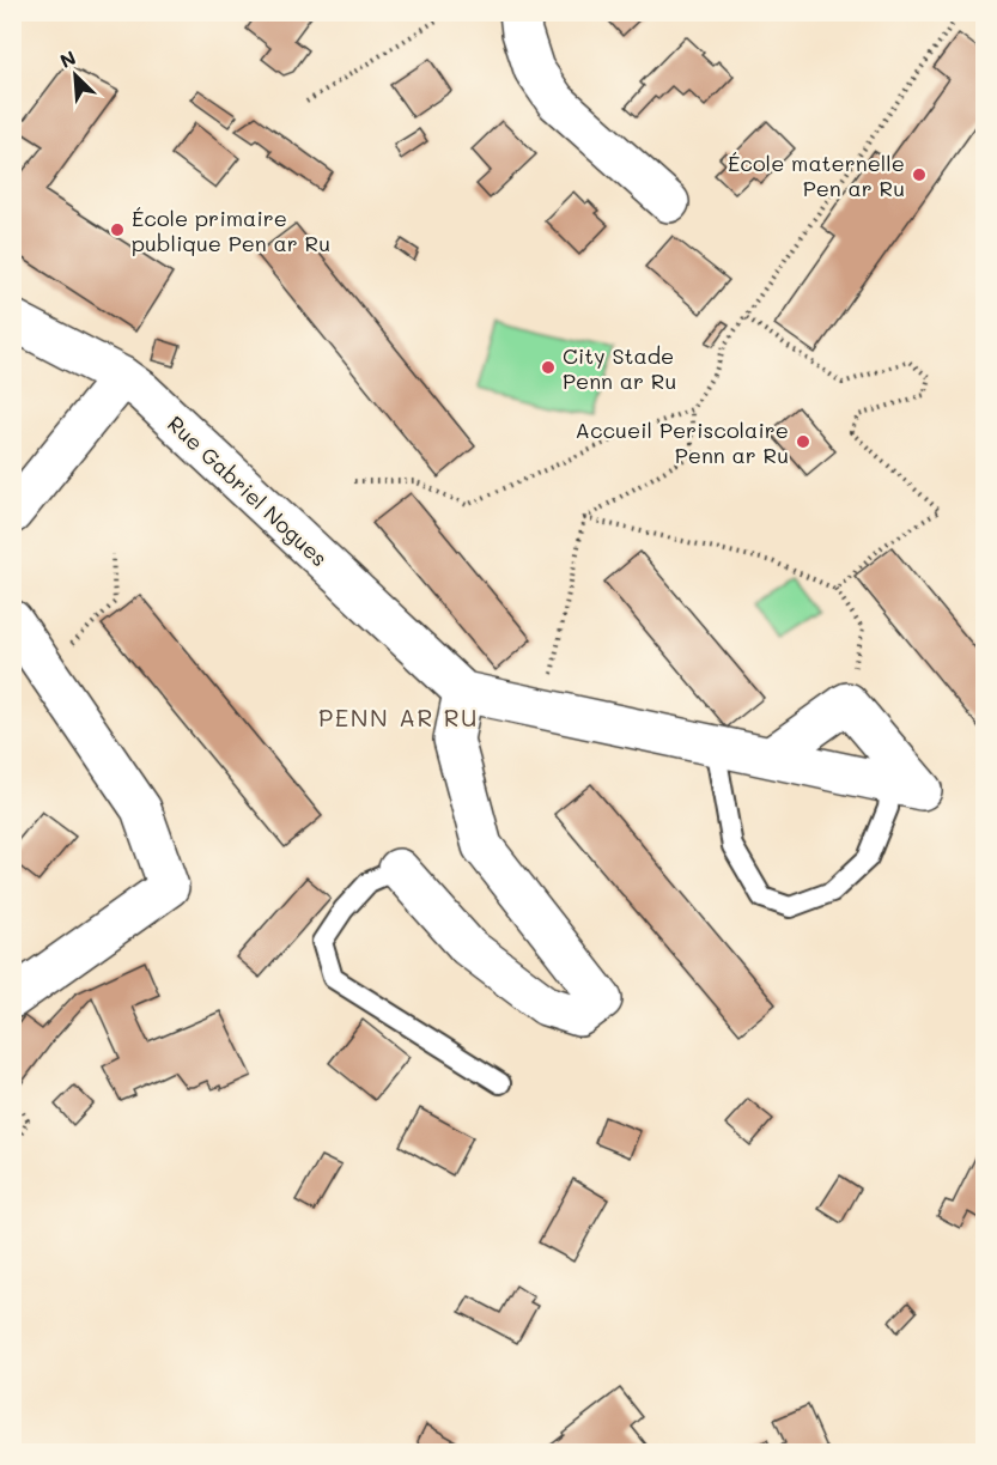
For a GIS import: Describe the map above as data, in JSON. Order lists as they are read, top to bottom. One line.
{"streets":{"street":["Rue Gabriel Nogues"]},"districts":["PENN AR RU"],"places":["École maternelle Pen ar Ru","École primaire publique Pen ar Ru","City Stade Penn ar Ru","Accueil Periscolaire Penn ar Ru"],"north":"top left"}
